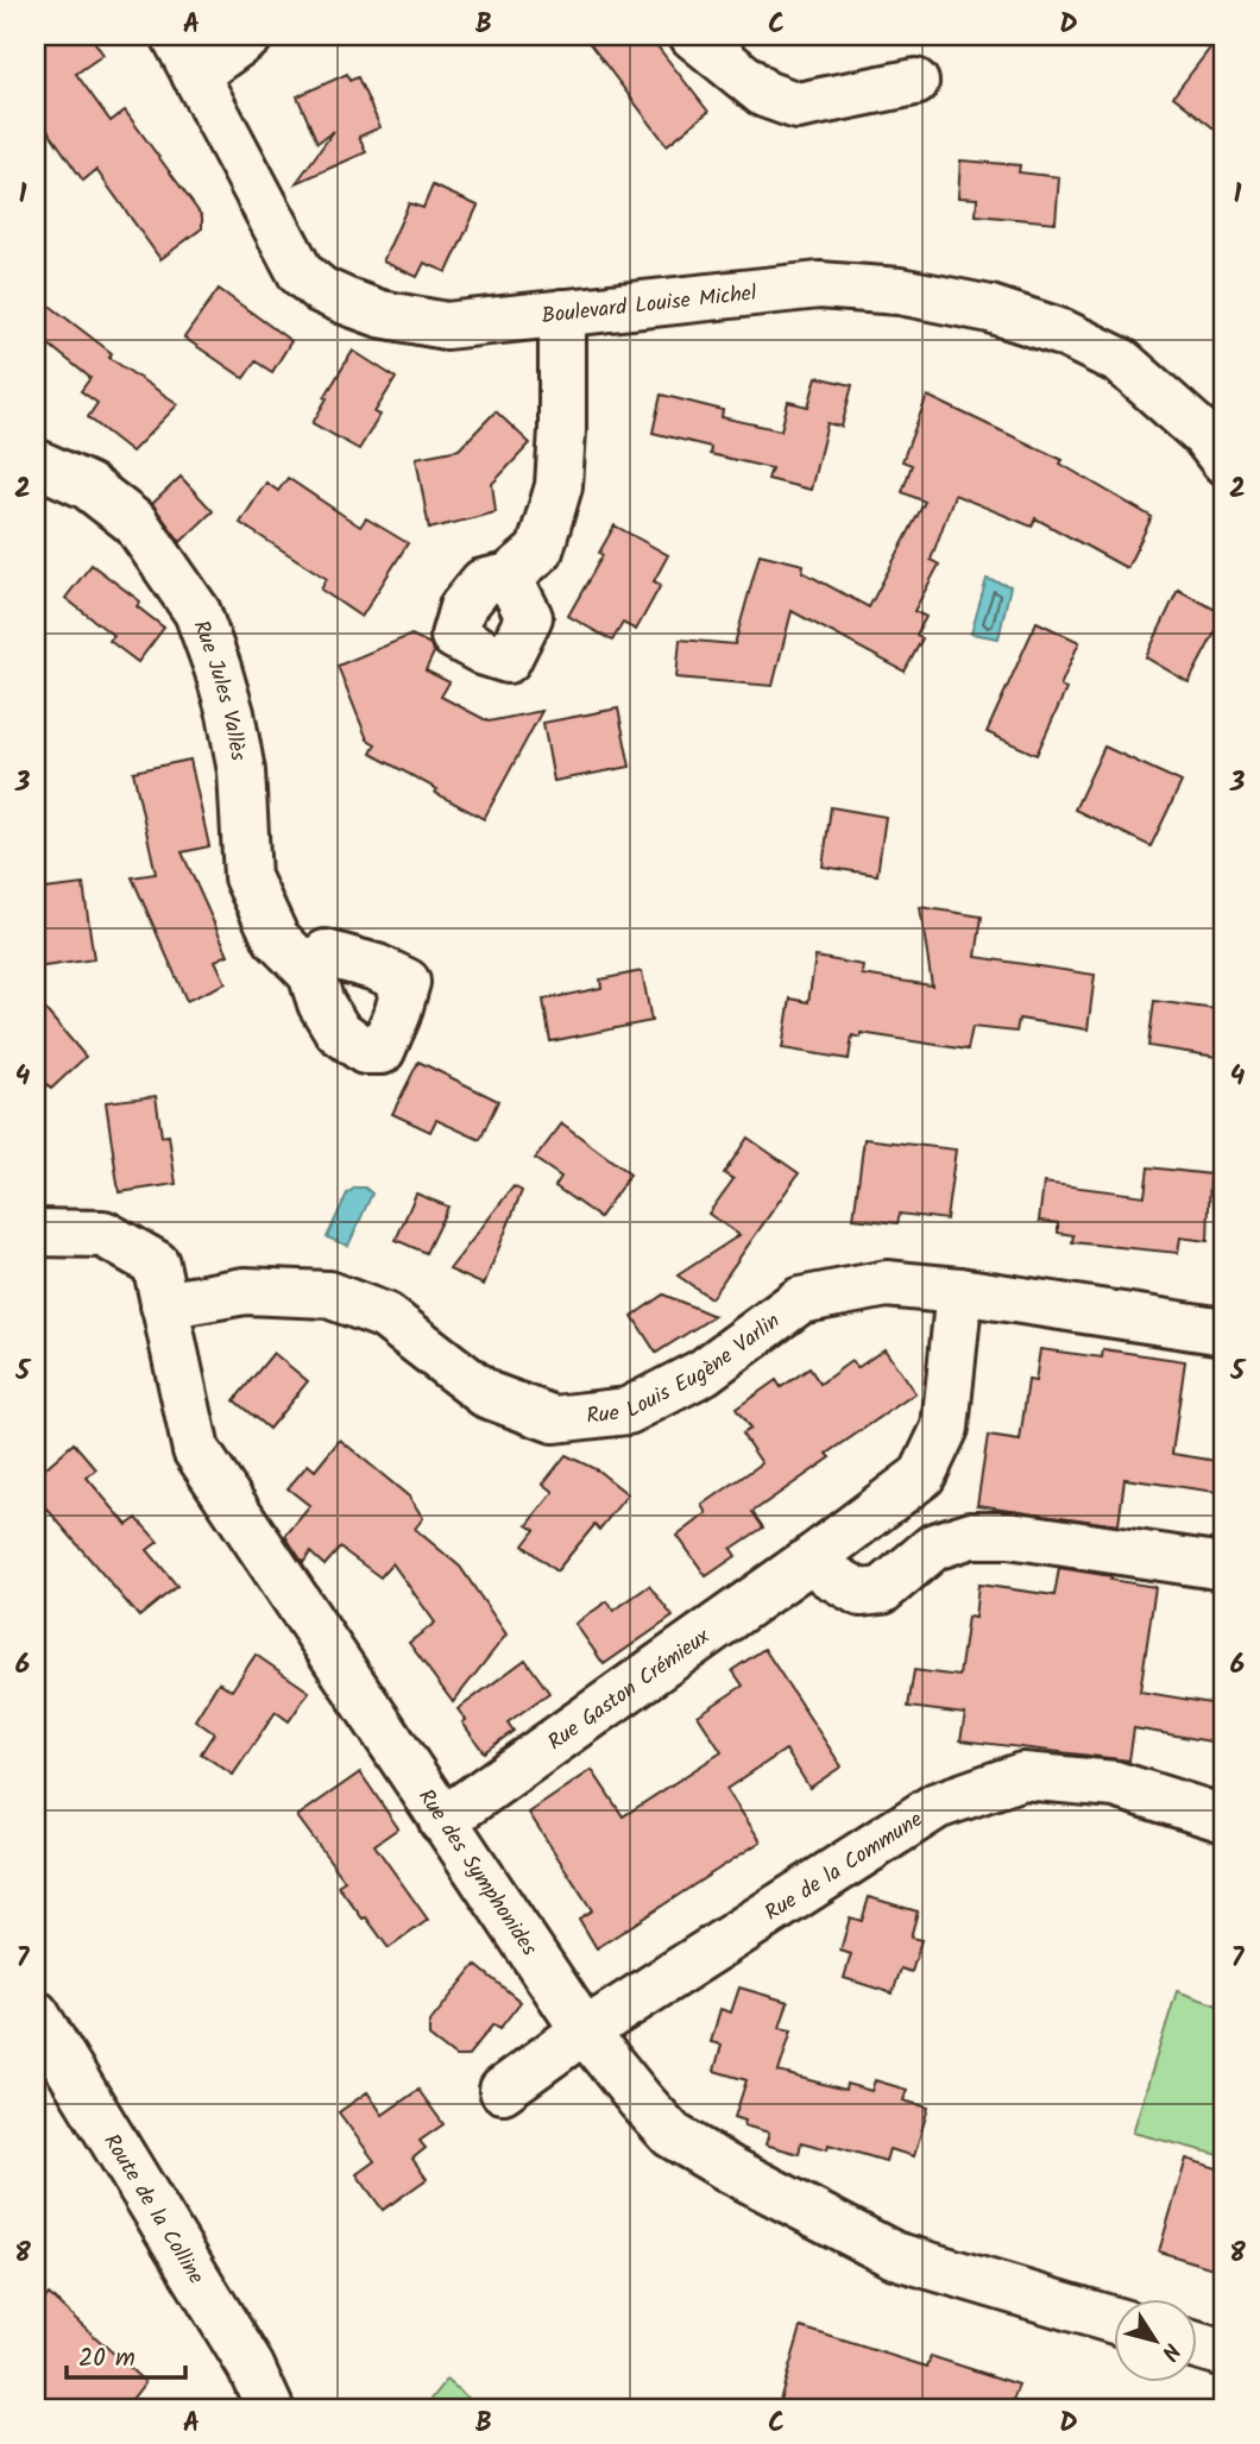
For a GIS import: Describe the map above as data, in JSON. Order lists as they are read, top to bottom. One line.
{"streets":{"street":["Boulevard Louise Michel","Rue Jules Vallès","Rue Louis Eugène Varlin","Rue Gaston Crémieux","Rue de la Commune","Rue des Symphonides","Route de la Colline"]},"crossings":[["Rue Louis Eugène Varlin","Rue Gaston Crémieux"],["Rue Louis Eugène Varlin","Rue des Symphonides"],["Rue Gaston Crémieux","Rue des Symphonides"],["Rue de la Commune","Rue des Symphonides"]],"scale_bar":"20 m","north":"bottom right","grid":{"columns":["A","B","C","D"],"rows":["1","2","3","4","5","6","7","8"]}}
